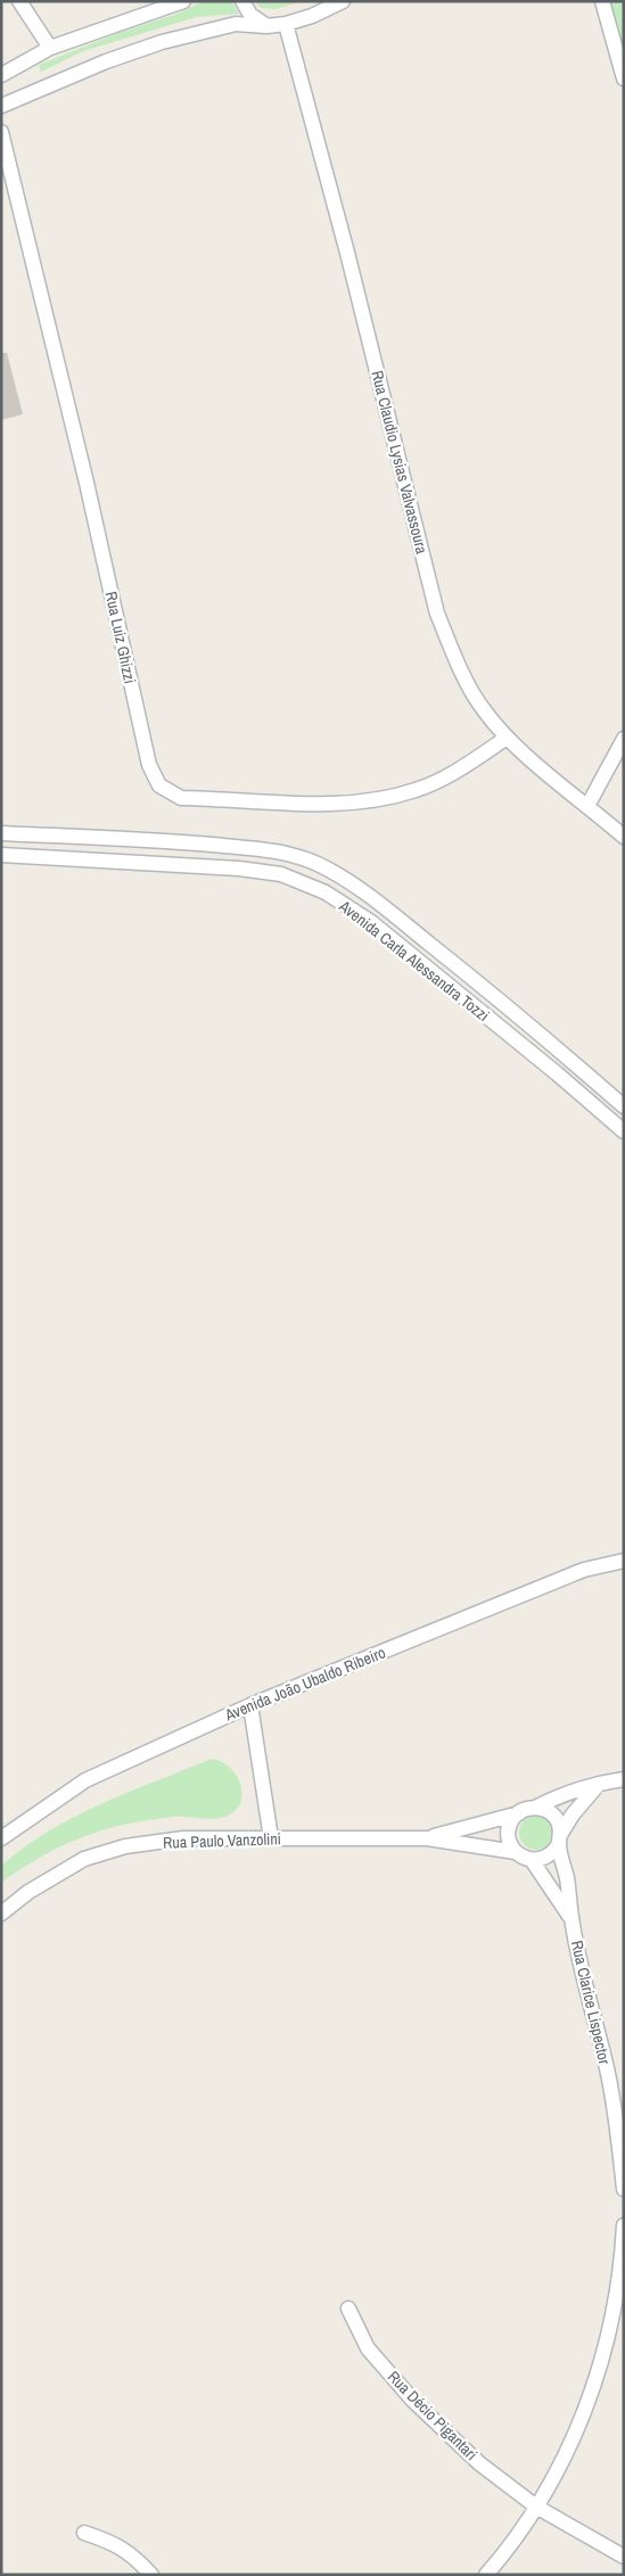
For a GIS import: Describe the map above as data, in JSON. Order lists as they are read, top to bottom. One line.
{"streets":{"street":["Rua Claudio Lysias Valvassoura","Rua Luiz Ghizzi","Avenida Carla Alessandra Tozzi","Avenida João Ubaldo Ribeiro","Rua Paulo Vanzolini","Rua Clarice Lispector","Rua Décio Pigantari"]},"crossings":[["Rua Claudio Lysias Valvassoura","Rua Luiz Ghizzi"],["Rua Paulo Vanzolini","Rua Clarice Lispector"]]}
